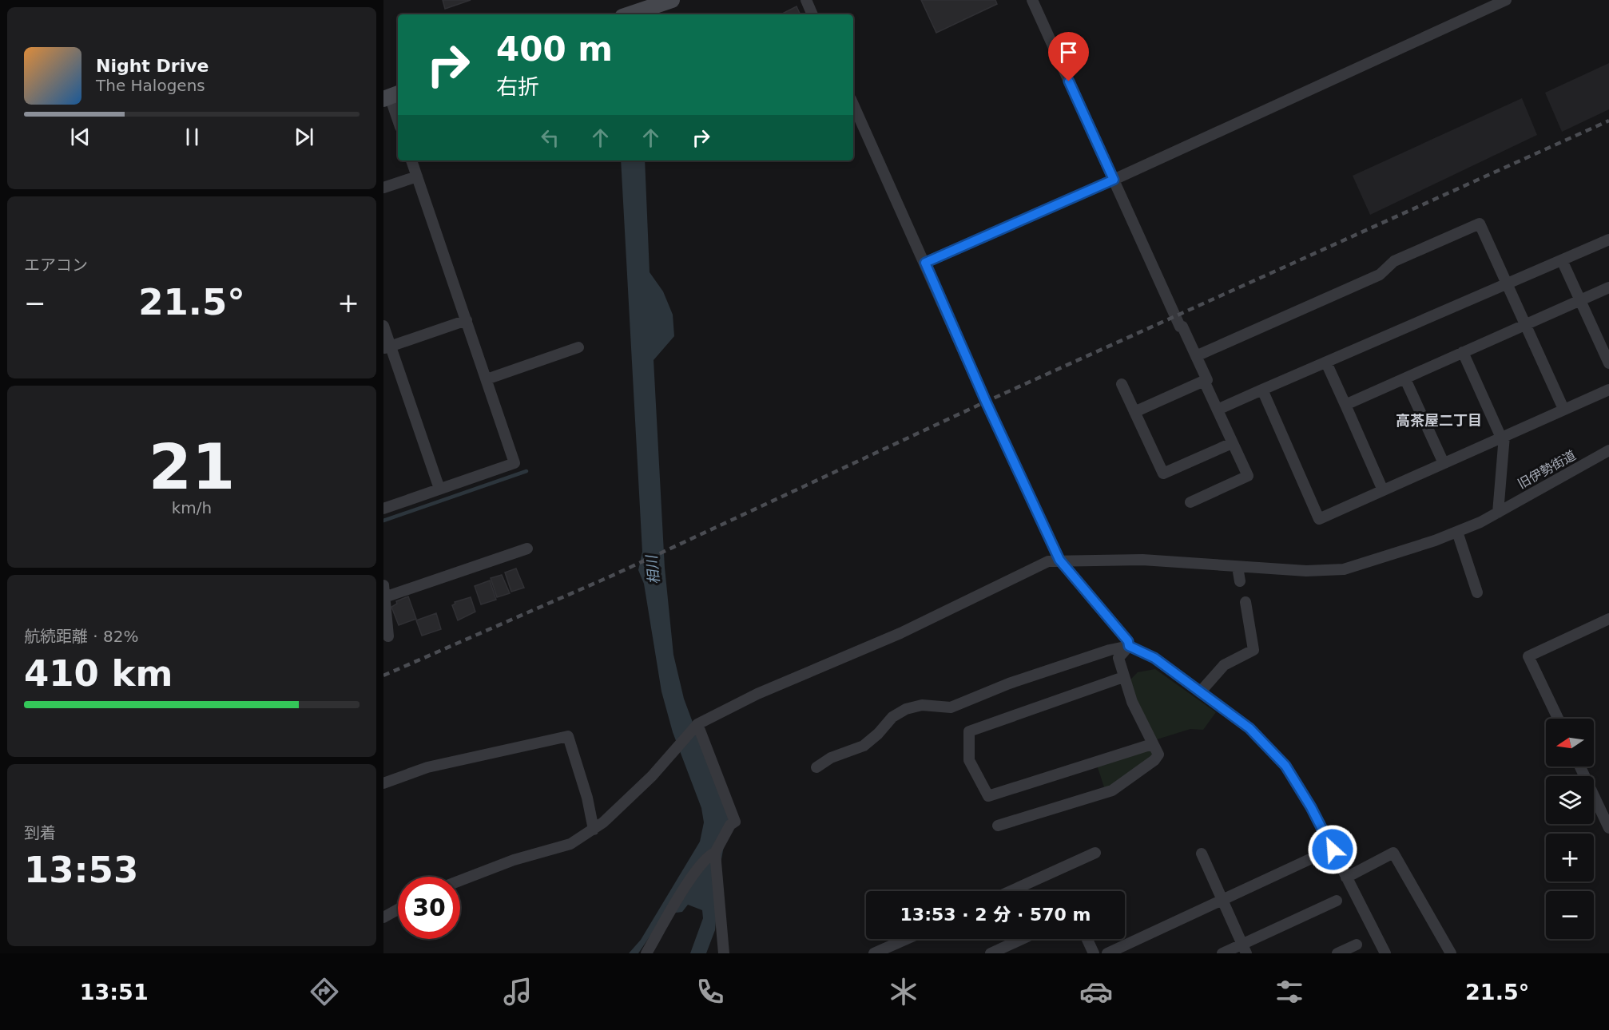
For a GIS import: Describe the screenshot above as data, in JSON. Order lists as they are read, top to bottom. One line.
{"streets":{"street":["旧伊勢街道"]},"districts":["高茶屋二丁目"],"water":["相川"],"north":"left","page":{"turn":["400 m","右折"],"song":["Night Drive","The Halogens"],"tile":["エアコン",["21","km/h"],["航続距離 · 82%","410 km"],["到着","13:53"]],"heat":["−","21.5°","+"],"map_buttons":["+","−"],"limit":"30","trip":"13:53 · 2 分 · 570 m","tabs":["13:51","21.5°"]}}
